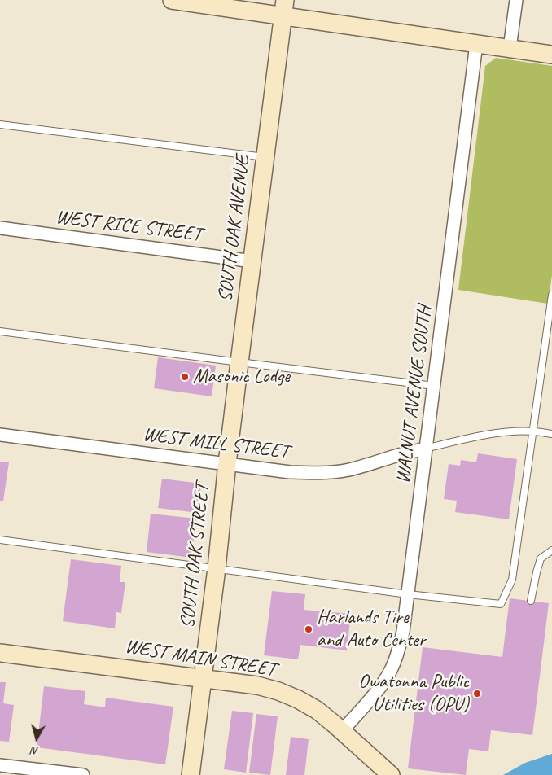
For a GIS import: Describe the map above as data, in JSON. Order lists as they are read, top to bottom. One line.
{"streets":{"main road":["SOUTH OAK AVENUE","SOUTH OAK STREET","WEST MAIN STREET"],"street":["WEST RICE STREET","WALNUT AVENUE SOUTH","WEST MILL STREET"]},"crossings":[["WEST RICE STREET","SOUTH OAK AVENUE"],["SOUTH OAK AVENUE","WEST MILL STREET"],["SOUTH OAK AVENUE","SOUTH OAK STREET"],["WALNUT AVENUE SOUTH","WEST MILL STREET"],["WALNUT AVENUE SOUTH","WEST MAIN STREET"],["WEST MILL STREET","SOUTH OAK STREET"],["SOUTH OAK STREET","WEST MAIN STREET"]],"places":["Masonic Lodge","Harlands Tire and Auto Center","Owatonna Public Utilities (OPU)"],"north":"bottom"}
